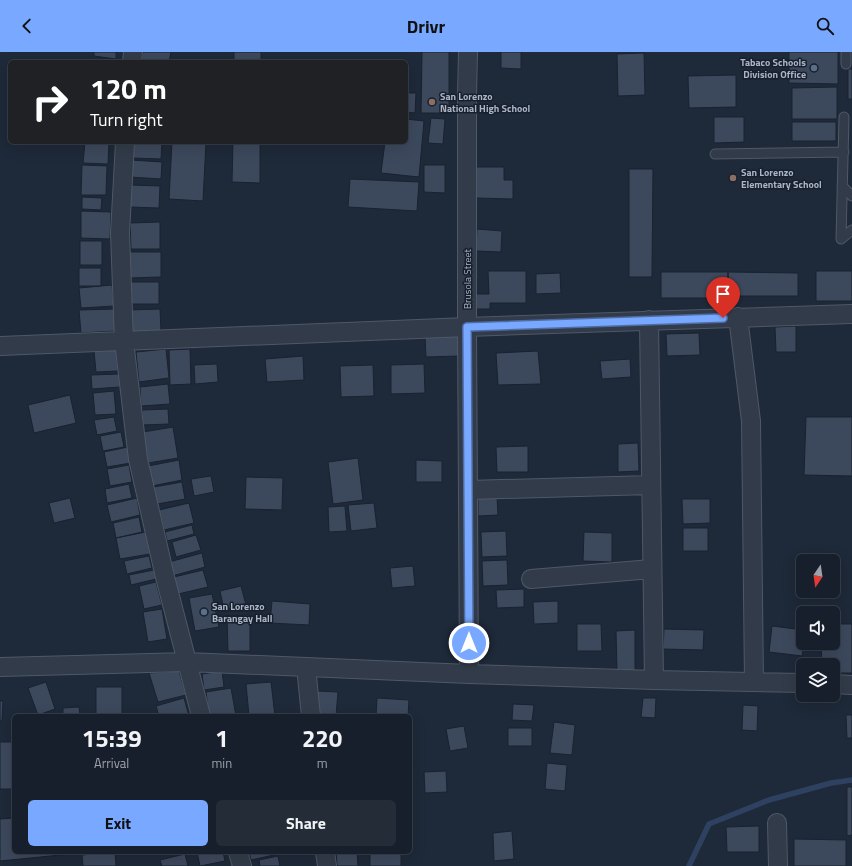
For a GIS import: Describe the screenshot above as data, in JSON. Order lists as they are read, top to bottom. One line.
{"streets":{"street":["Brusola Street"]},"places":["Tabaco Schools Division Office","San Lorenzo National High School","San Lorenzo Elementary School","San Lorenzo Barangay Hall"],"north":"bottom","page":{"header":"Drivr","turn":["120 m","Turn right"],"eta":["15:39","Arrival","1","min","220","m"],"buttons":["Exit","Share"]}}
